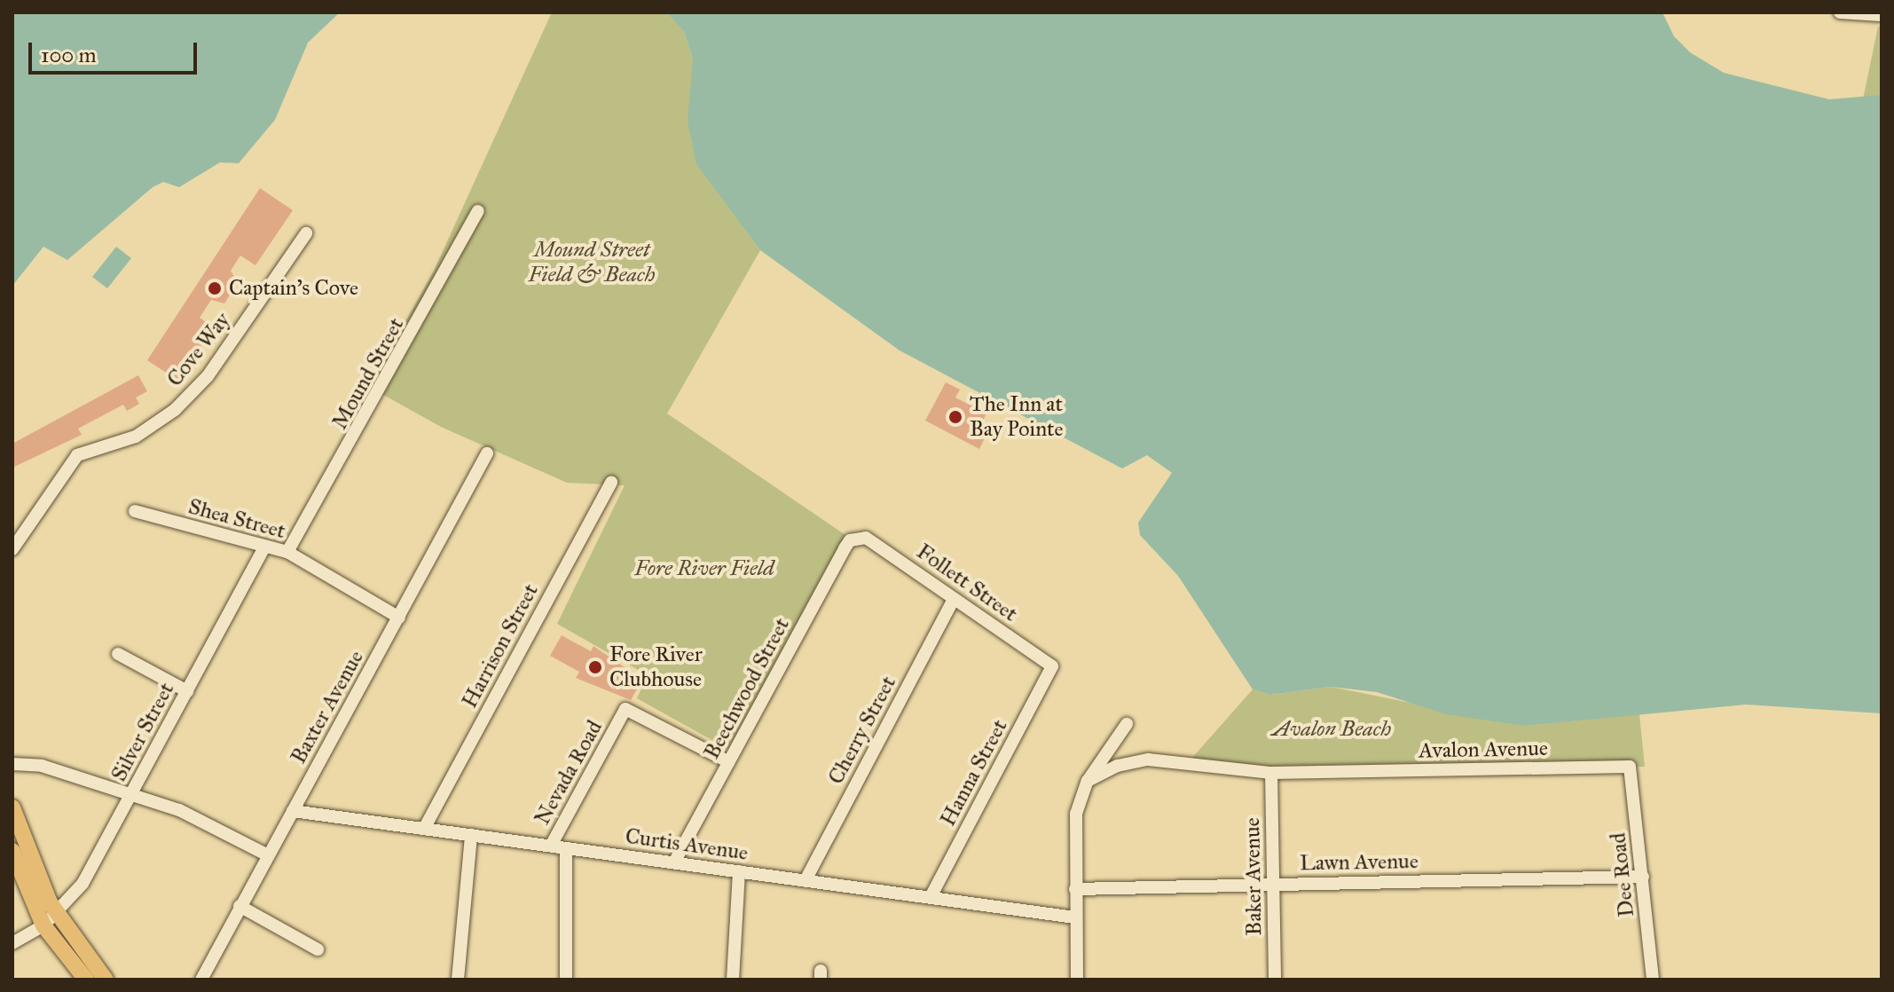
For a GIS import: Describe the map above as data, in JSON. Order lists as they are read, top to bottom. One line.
{"streets":{"street":["Cove Way","Mound Street","Shea Street","Follett Street","Harrison Street","Beechwood Street","Baxter Avenue","Cherry Street","Silver Street","Avalon Avenue","Nevada Road","Hanna Street","Curtis Avenue","Lawn Avenue","Dee Road","Baker Avenue"]},"crossings":[["Mound Street","Shea Street"],["Shea Street","Baxter Avenue"],["Shea Street","Silver Street"],["Follett Street","Beechwood Street"],["Follett Street","Cherry Street"],["Follett Street","Hanna Street"],["Harrison Street","Curtis Avenue"],["Beechwood Street","Nevada Road"],["Beechwood Street","Curtis Avenue"],["Baxter Avenue","Curtis Avenue"],["Cherry Street","Curtis Avenue"],["Avalon Avenue","Dee Road"],["Avalon Avenue","Baker Avenue"],["Nevada Road","Curtis Avenue"],["Hanna Street","Curtis Avenue"],["Lawn Avenue","Dee Road"],["Lawn Avenue","Baker Avenue"]],"parks":["Mound Street Field & Beach","Fore River Field","Avalon Beach"],"places":["Captain's Cove","The Inn at Bay Pointe","Fore River Clubhouse"],"scale_bar":"100 m"}
